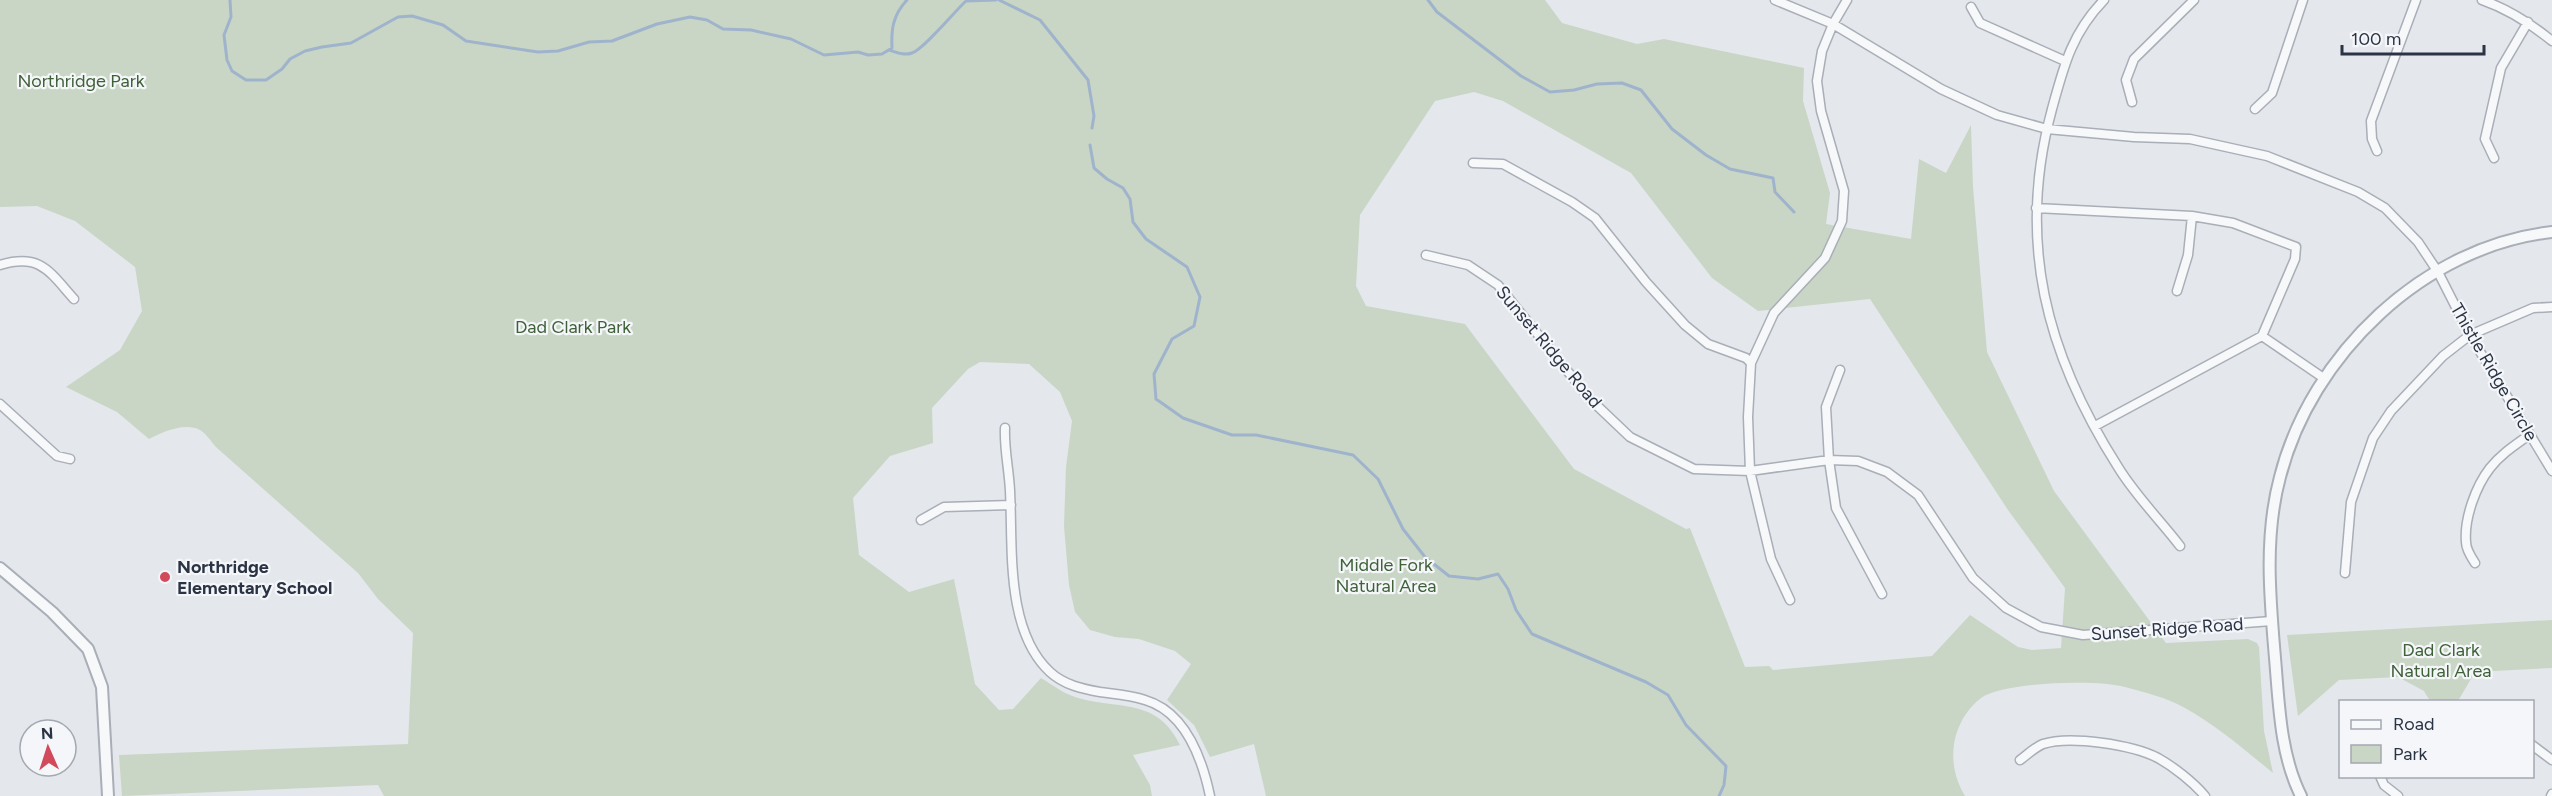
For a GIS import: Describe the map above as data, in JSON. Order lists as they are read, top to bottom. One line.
{"streets":{"street":["Sunset Ridge Road","Thistle Ridge Circle"]},"parks":["Northridge Park","Dad Clark Park","Middle Fork Natural Area","Dad Clark Natural Area"],"places":["Northridge Elementary School"],"legend":["Road","Park"],"scale_bar":"100 m","north":"top"}
